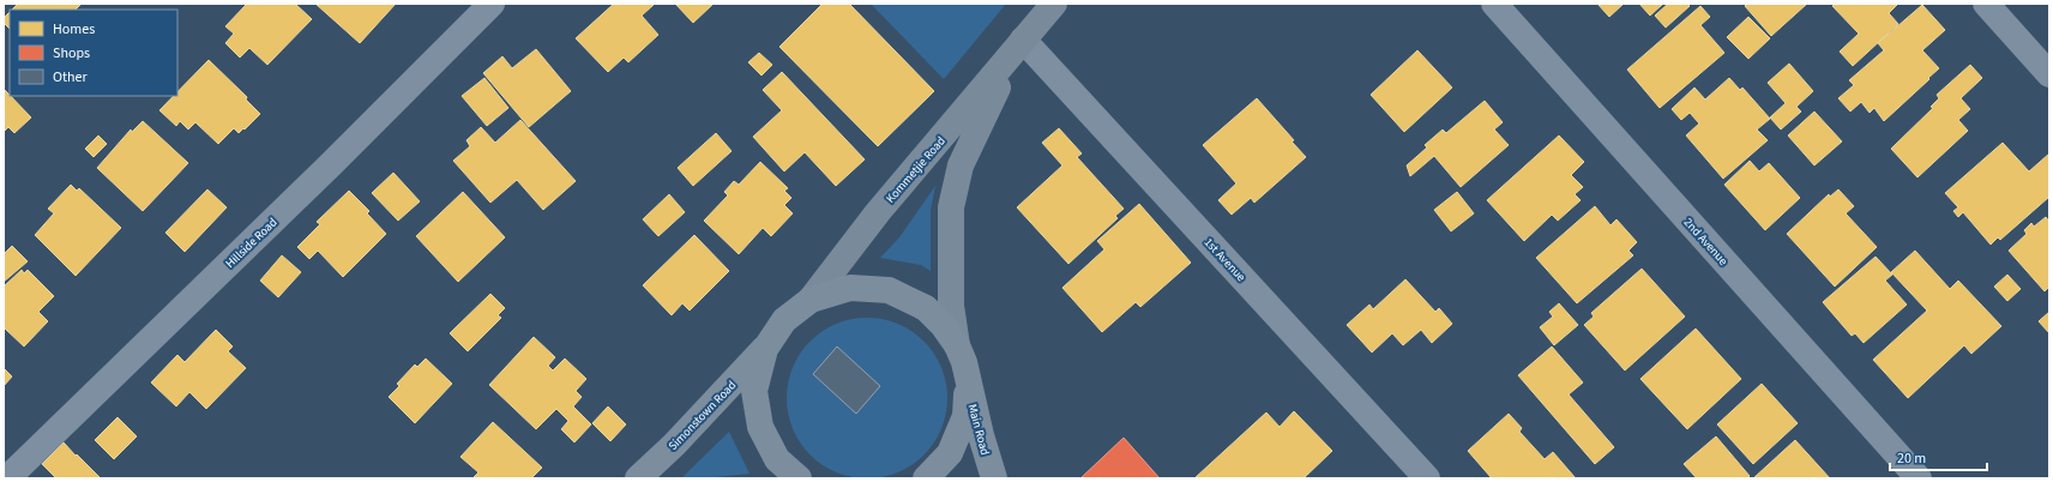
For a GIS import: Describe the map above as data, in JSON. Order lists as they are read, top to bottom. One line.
{"streets":{"main road":["Kommetjie Road","Simonstown Road","Main Road"],"street":["2nd Avenue","Hillside Road","1st Avenue"]},"crossings":[["Kommetjie Road","1st Avenue"],["Kommetjie Road","Main Road"],["Simonstown Road","Main Road"]],"legend":["Homes","Shops","Other"],"scale_bar":"20 m"}
